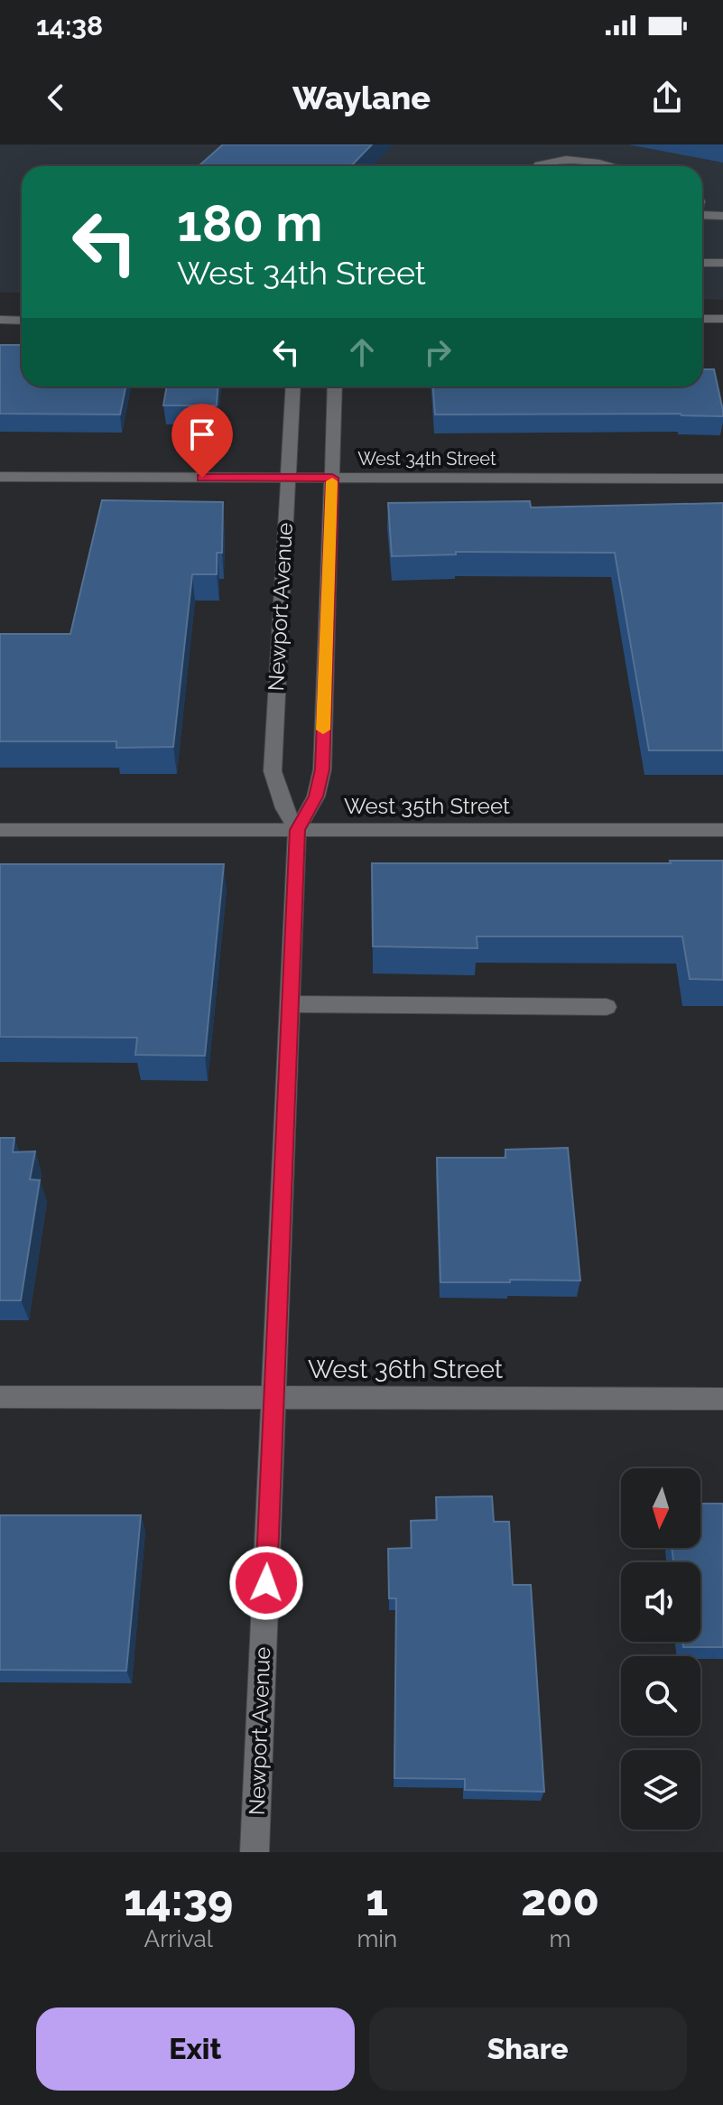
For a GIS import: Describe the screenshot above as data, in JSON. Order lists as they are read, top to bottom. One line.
{"streets":{"street":["West 34th Street","Newport Avenue","West 35th Street","West 36th Street"]},"crossings":[["West 34th Street","Newport Avenue"],["Newport Avenue","West 35th Street"],["Newport Avenue","West 36th Street"]],"north":"bottom","page":{"status":"14:38","header":"Waylane","turn":["180 m","West 34th Street"],"eta":["14:39","Arrival","1","min","200","m"],"buttons":["Exit","Share"]}}
